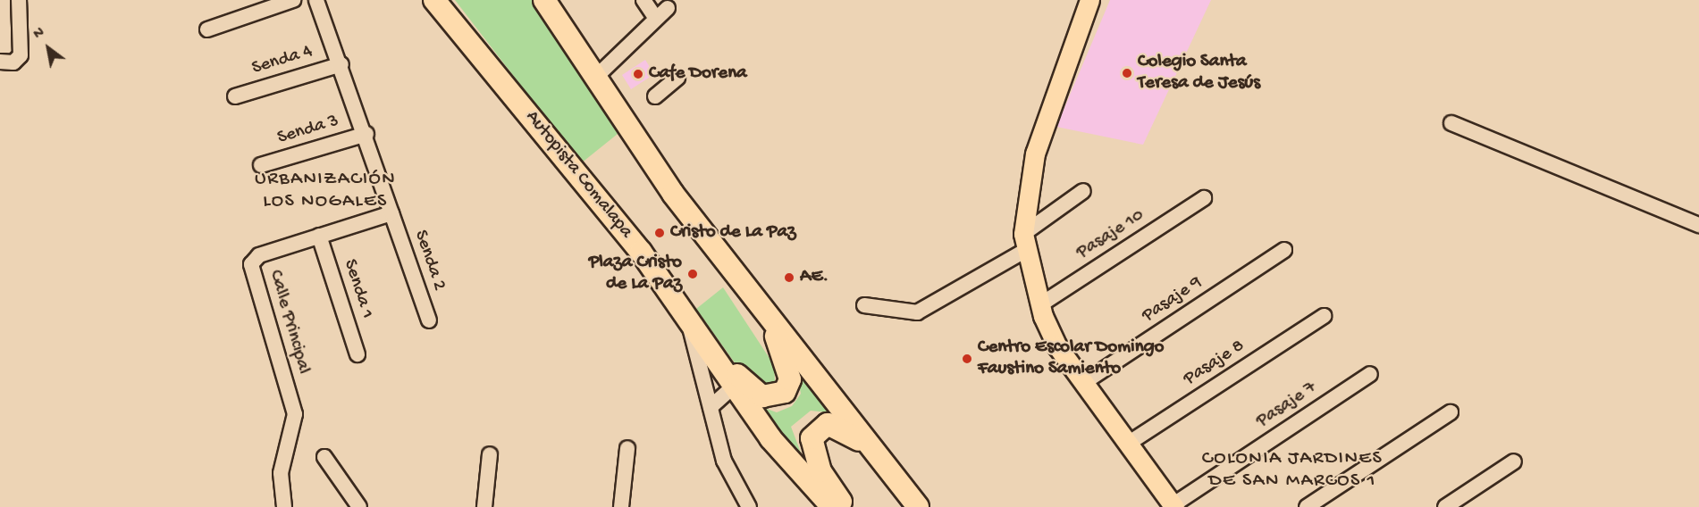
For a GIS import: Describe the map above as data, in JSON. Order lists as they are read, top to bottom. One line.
{"streets":{"highway":["Autopista Comalapa"],"street":["Senda 4","Senda 3","Pasaje 10","Senda 2","Senda 1","Pasaje 9","Calle Principal","Pasaje 8","Pasaje 7"]},"crossings":[["Senda 2","Calle Principal"],["Senda 1","Calle Principal"]],"districts":["URBANIZACIÓN LOS NOGALES","COLONIA JARDINES DE SAN MARCOS 1"],"places":["Colegio Santa Teresa de Jesús","Cafe Dorena","Cristo de La Paz","Plaza Cristo de La Paz","AE.","Centro Escolar Domingo Faustino Samiento"],"north":"top left"}
